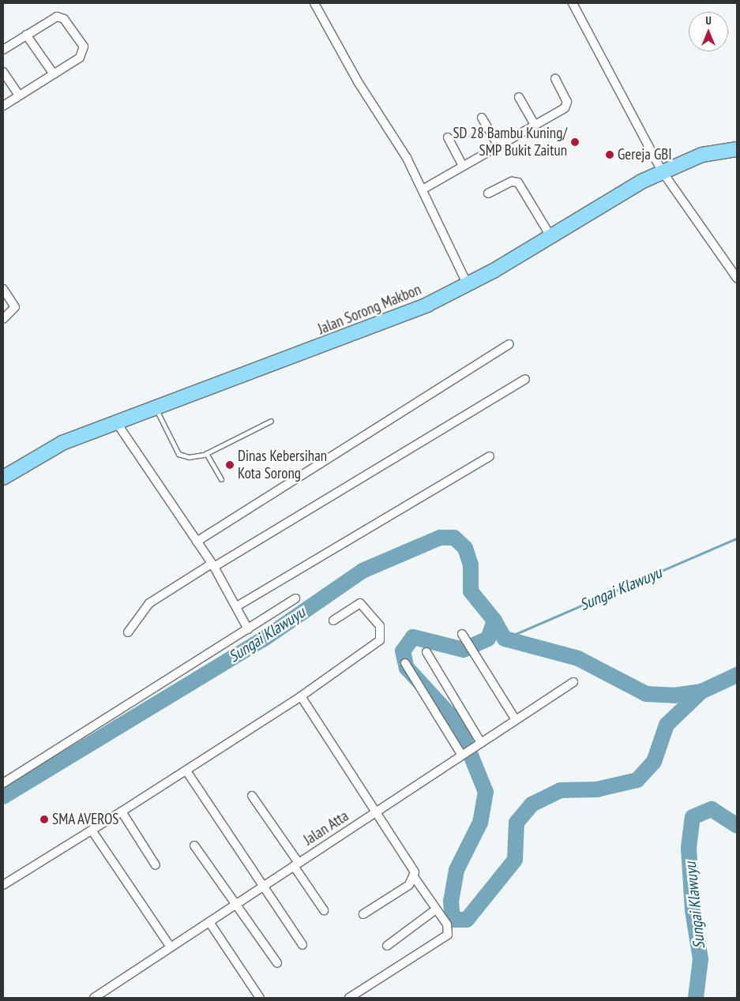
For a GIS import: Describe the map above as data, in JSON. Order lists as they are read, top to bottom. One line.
{"streets":{"highway":["Jalan Sorong Makbon"],"street":["Jalan Atta"]},"water":["Sungai Klawuyu"],"places":["SD 28 Bambu Kuning/ SMP Bukit Zaitun","Gereja GBI","Dinas Kebersihan Kota Sorong","SMA AVEROS"],"north":"top"}
